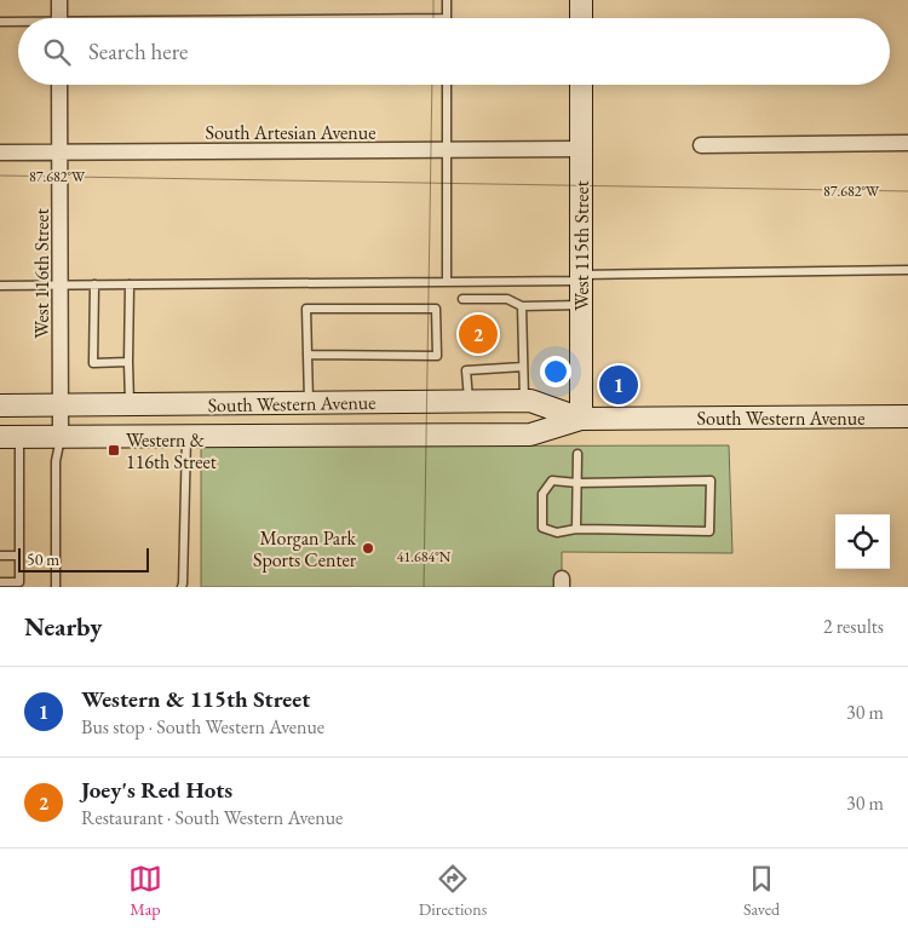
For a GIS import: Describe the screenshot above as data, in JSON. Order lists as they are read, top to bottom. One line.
{"streets":{"main road":["West 115th Street","South Western Avenue"],"street":["South Artesian Avenue","West 116th Street"]},"crossings":[["South Artesian Avenue","West 115th Street"],["South Artesian Avenue","West 116th Street"],["West 115th Street","South Western Avenue"],["West 116th Street","South Western Avenue"]],"places":{"transit":["Western & 116th Street"],"other":["Morgan Park Sports Center"]},"scale_bar":"50 m","page":{"search":"Search here","pins":["2","1"],"scale":"50 m","heading":["Nearby","2 results"],"list":[{"mark":"1","name":"Western & 115th Street","note":"Bus stop · South Western Avenue","value":"30 m"},{"mark":"2","name":"Joey's Red Hots","note":"Restaurant · South Western Avenue","value":"30 m"}],"nav":["Map","Directions","Saved"]},"coordinates":["87.682°W","41.684°N"]}
